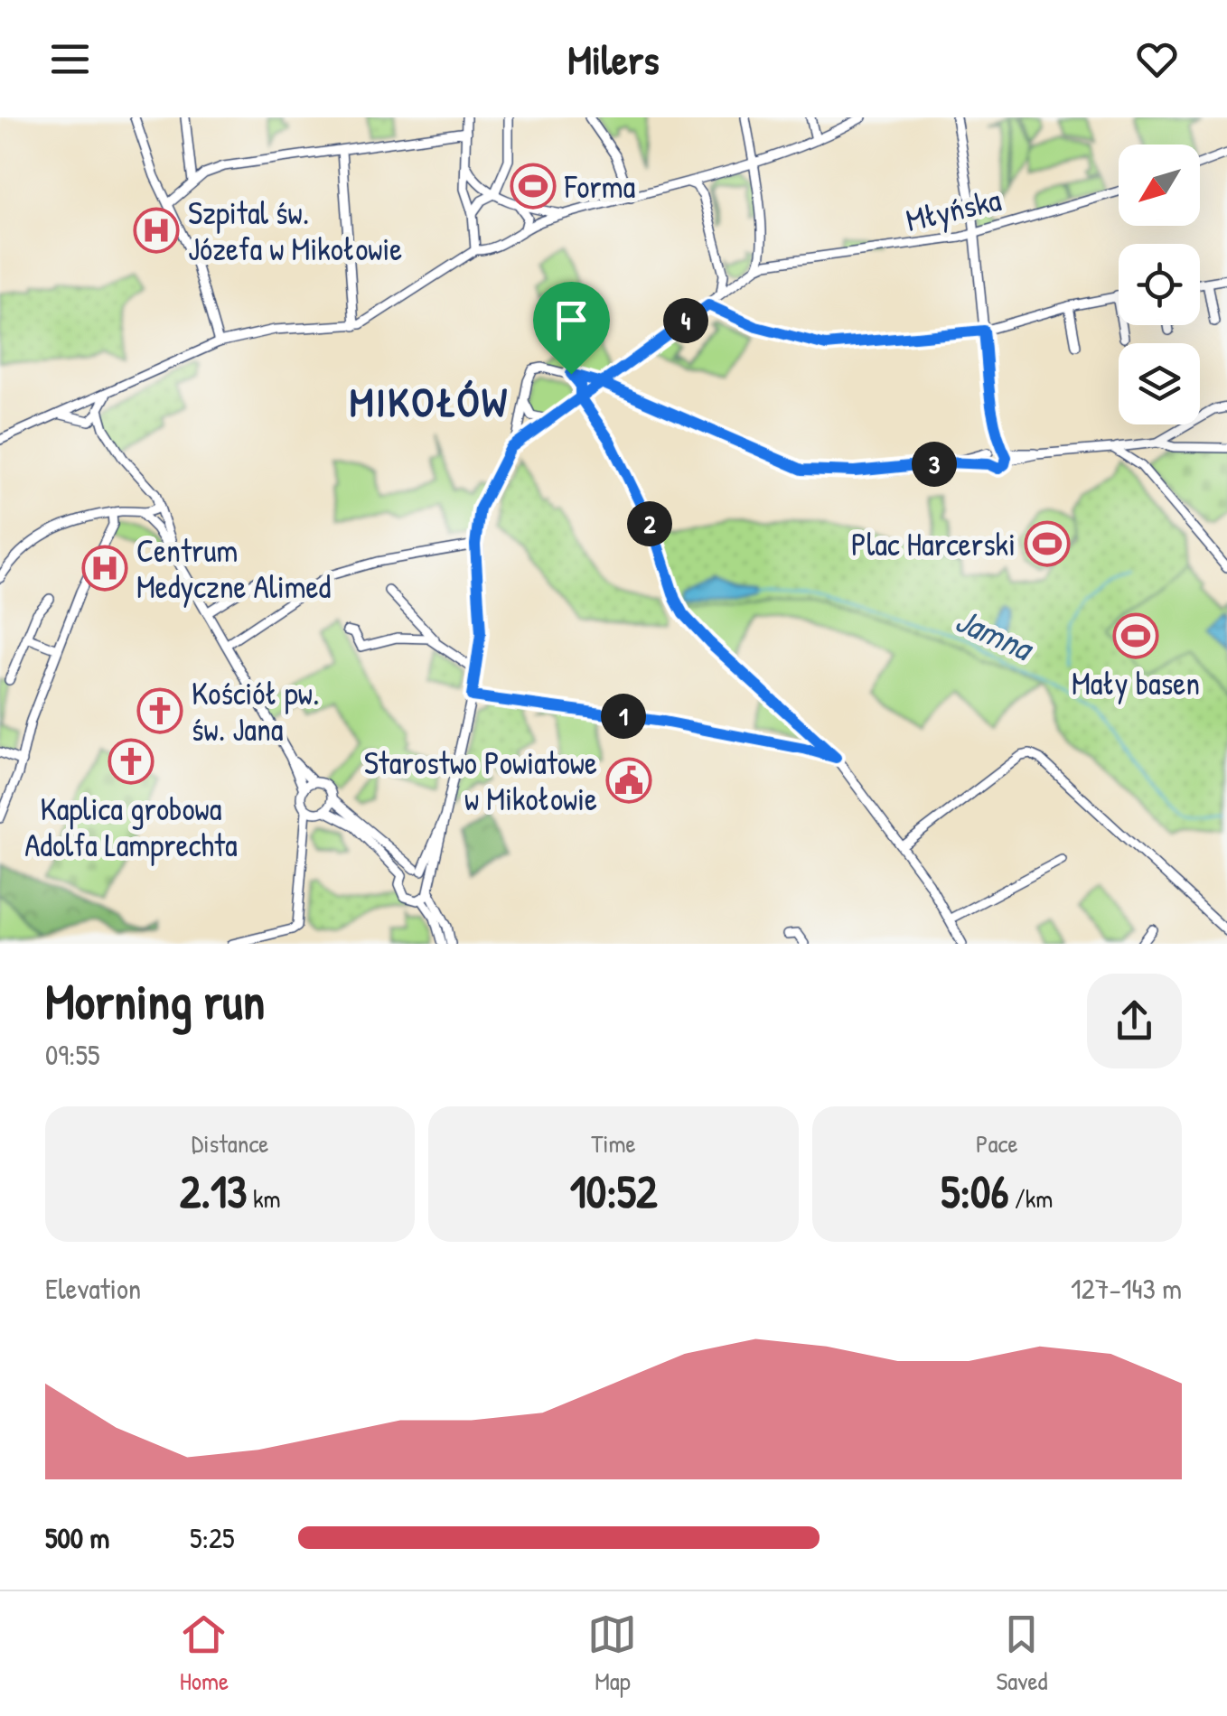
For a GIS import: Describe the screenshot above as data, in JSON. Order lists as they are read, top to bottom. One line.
{"streets":{"street":["Młyńska"]},"districts":["MIKOŁÓW"],"water":["Jamna"],"places":{"sports":["Forma","Plac Harcerski","Mały basen"],"hospital":["Szpital św. Józefa w Mikołowie","Centrum Medyczne Alimed"],"church":["Kościół pw. św. Jana","Kaplica grobowa Adolfa Lamprechta"],"public building":["Starostwo Powiatowe w Mikołowie"]},"north":"bottom left","page":{"header":"Milers","pins":["4","3","2","1"],"heading":["Morning run","09:55"],"stats":[["Distance","2.13 km"],["Time","10:52"],["Pace","5:06 /km"]],"chart":["Elevation","127–143 m"],"list":[{"name":"500 m","note":"5:25"}],"tabs":["Home","Map","Saved"]}}
